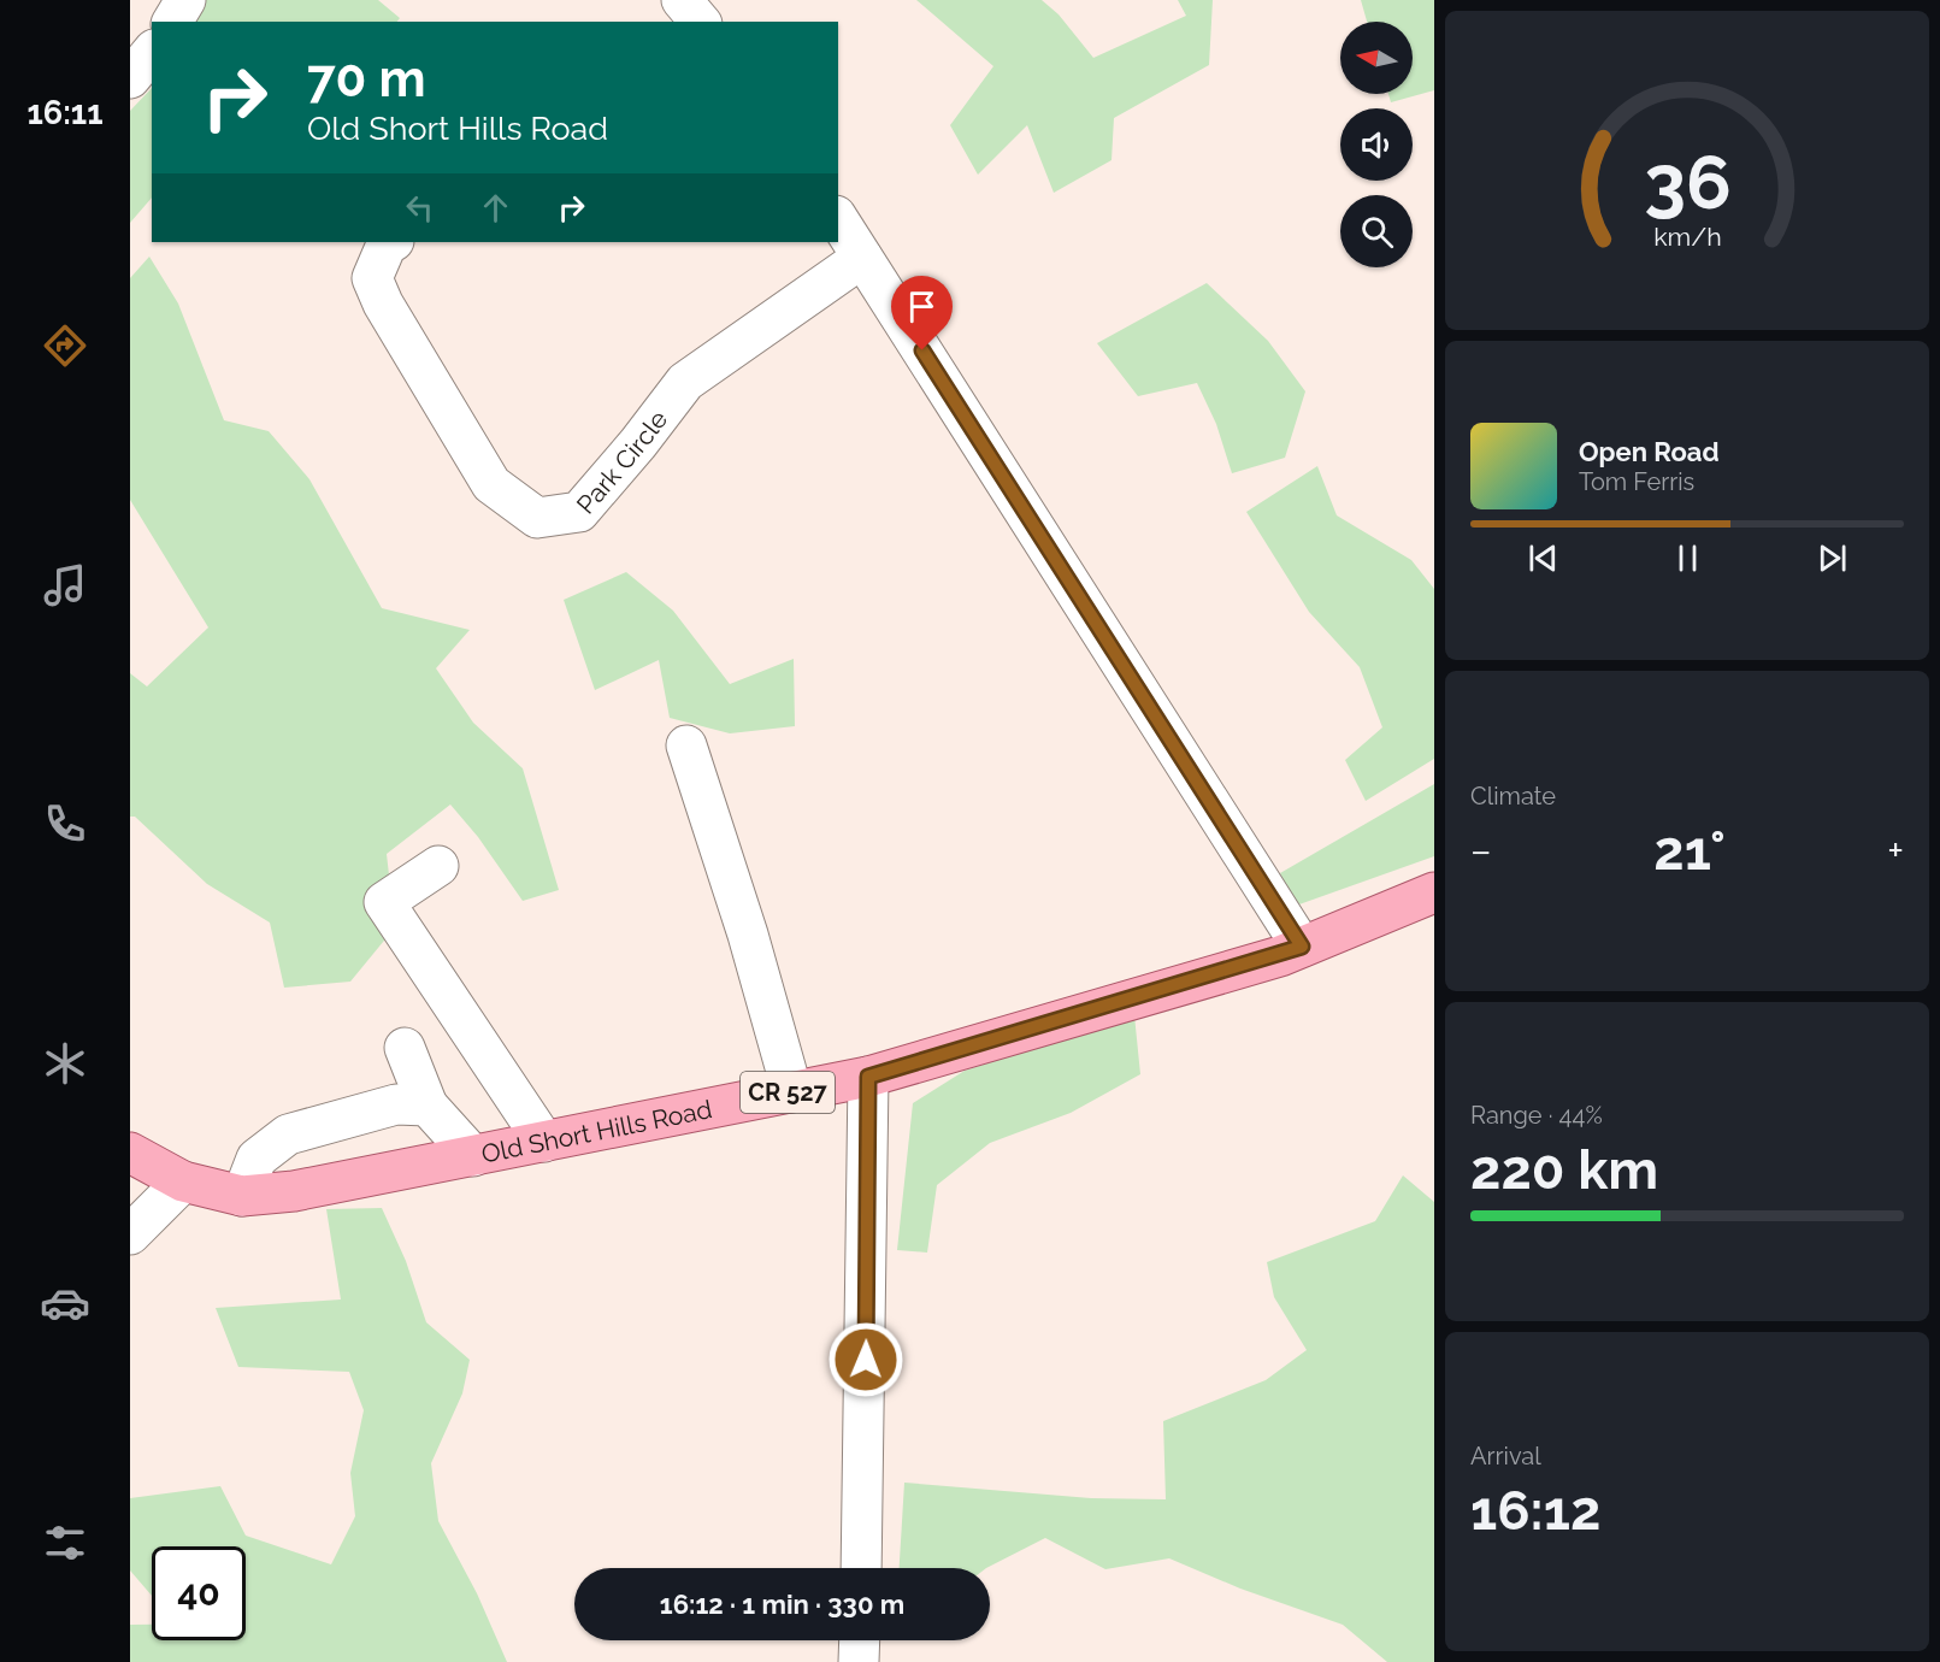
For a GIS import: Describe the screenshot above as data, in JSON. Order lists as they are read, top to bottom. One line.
{"streets":{"main road":["CR 527","Old Short Hills Road"],"street":["Park Circle"]},"north":"left","page":{"tabs":"16:11","turn":["70 m","Old Short Hills Road"],"song":["Open Road","Tom Ferris"],"tile":["Climate",["Range · 44%","220 km"],["Arrival","16:12"]],"heat":["−","21°","+"],"limit":"40","trip":"16:12 · 1 min · 330 m","gauge":["36","km/h"]}}
